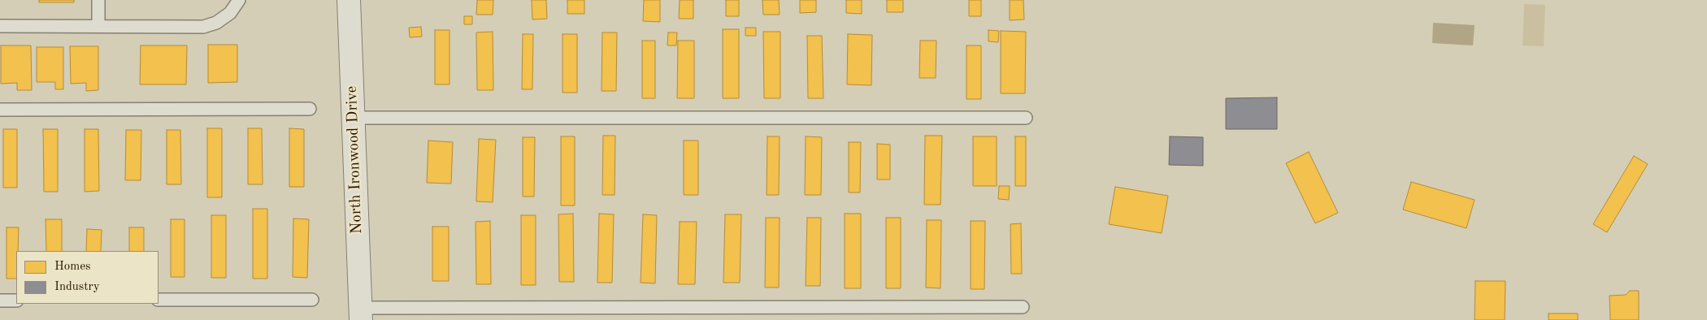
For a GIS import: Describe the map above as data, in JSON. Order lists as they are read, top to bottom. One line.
{"streets":{"street":["North Ironwood Drive"]},"legend":["Homes","Industry"]}
